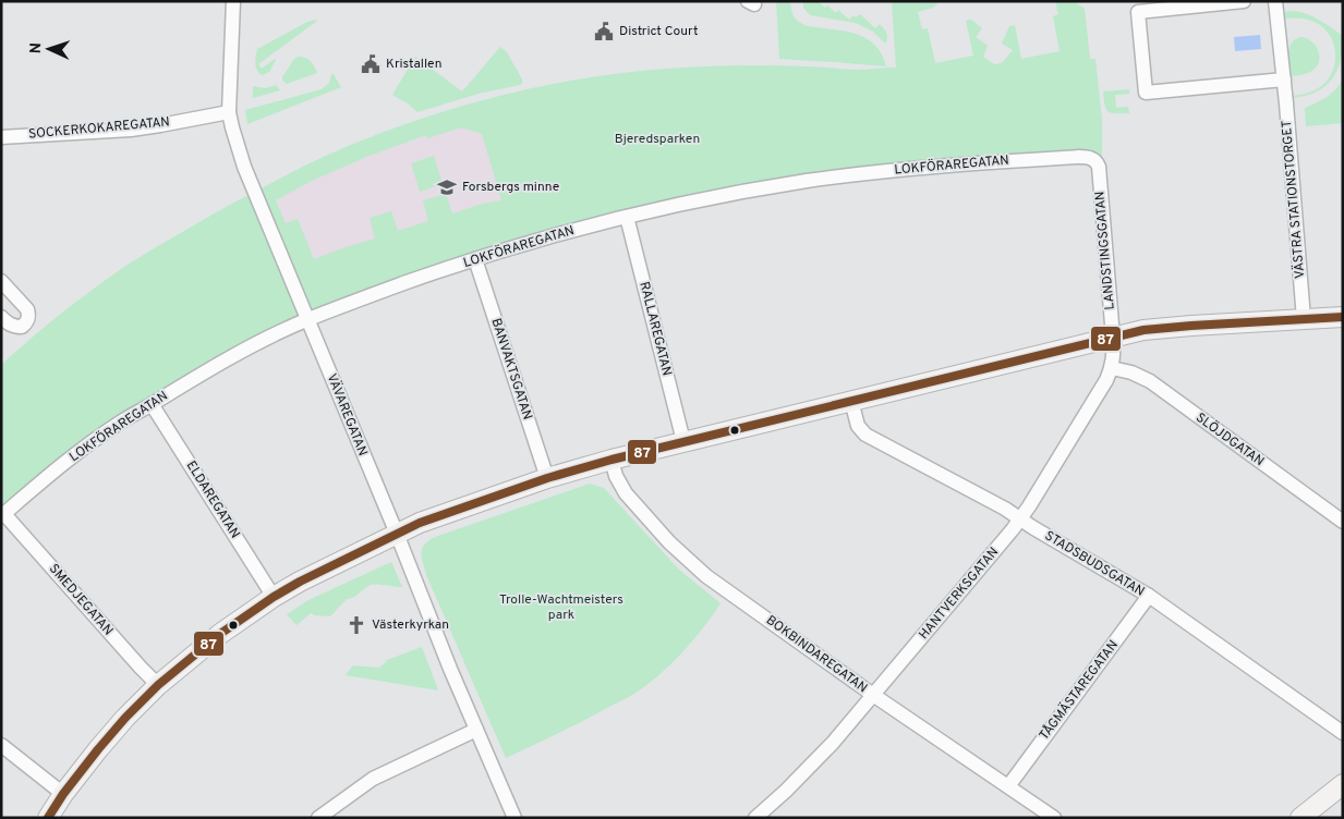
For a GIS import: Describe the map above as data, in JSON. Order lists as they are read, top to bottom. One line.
{"streets":{"street":["SOCKERKOKAREGATAN","LOKFÖRAREGATAN","VÄSTRA STATIONSTORGET","LANDSTINGSGATAN","RALLAREGATAN","BANVAKTSGATAN","VÄVAREGATAN","SLÖJDGATAN","ELDAREGATAN","STADSBUDSGATAN","HANTVERKSGATAN","SMEDJEGATAN","BOKBINDAREGATAN","TÅGMÄSTAREGATAN"]},"crossings":[["SOCKERKOKAREGATAN","VÄVAREGATAN"],["LOKFÖRAREGATAN","LANDSTINGSGATAN"],["LOKFÖRAREGATAN","RALLAREGATAN"],["LOKFÖRAREGATAN","BANVAKTSGATAN"],["LOKFÖRAREGATAN","VÄVAREGATAN"],["LOKFÖRAREGATAN","ELDAREGATAN"],["LOKFÖRAREGATAN","SMEDJEGATAN"],["LANDSTINGSGATAN","HANTVERKSGATAN"],["SLÖJDGATAN","HANTVERKSGATAN"],["STADSBUDSGATAN","HANTVERKSGATAN"],["STADSBUDSGATAN","TÅGMÄSTAREGATAN"],["HANTVERKSGATAN","BOKBINDAREGATAN"],["BOKBINDAREGATAN","TÅGMÄSTAREGATAN"]],"parks":["Bjeredsparken","Trolle-Wachtmeisters park"],"places":{"public building":["District Court","Kristallen"],"school or university":["Forsbergs minne"],"church":["Västerkyrkan"]},"lines":["transit line 87"],"north":"left"}
